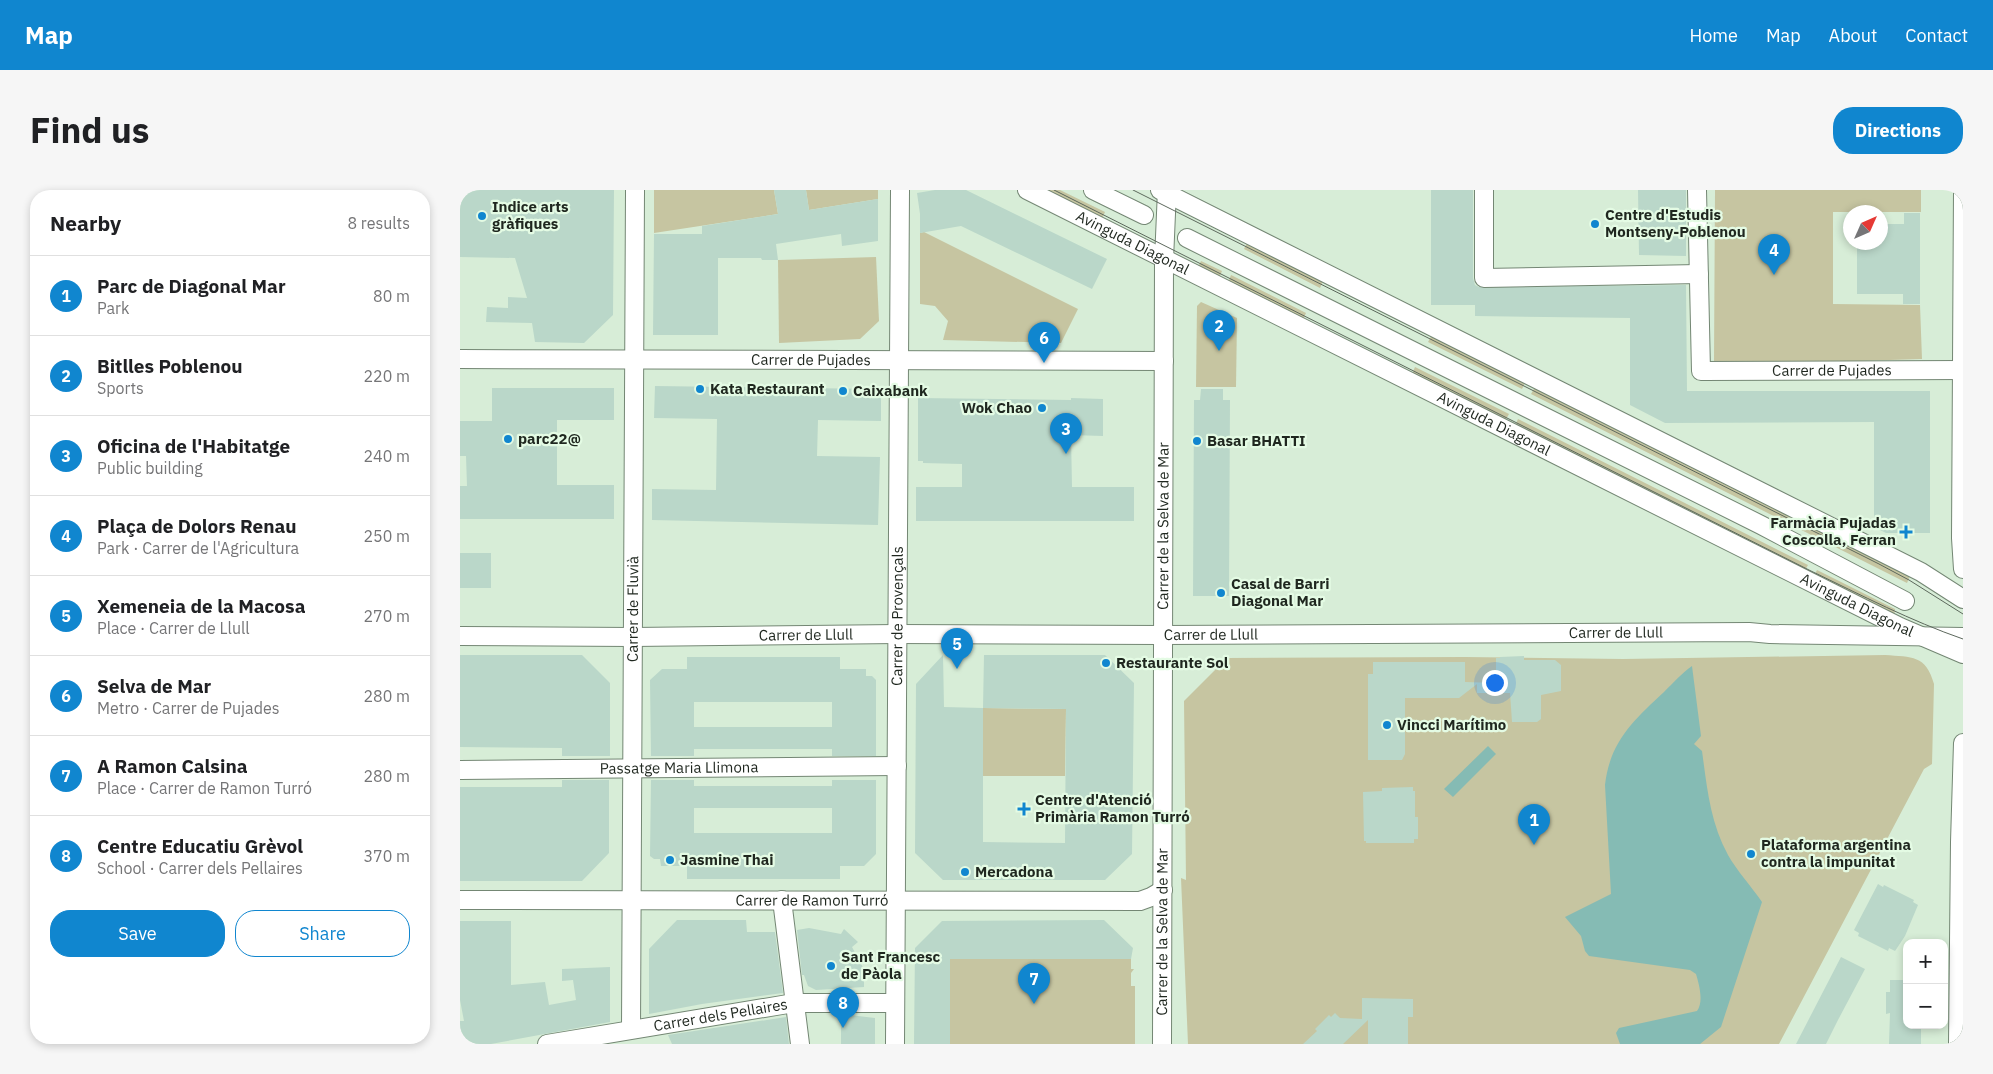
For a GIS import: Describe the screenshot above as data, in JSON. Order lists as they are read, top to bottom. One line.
{"streets":{"street":["Avinguda Diagonal","Carrer de Pujades","Carrer de la Selva de Mar","Carrer de Fluvià","Carrer de Provençals","Carrer de Llull","Passatge Maria Llimona","Carrer de Ramon Turró","Carrer dels Pellaires"]},"crossings":[["Avinguda Diagonal","Carrer de la Selva de Mar"],["Avinguda Diagonal","Carrer de Llull"],["Carrer de Pujades","Carrer de la Selva de Mar"],["Carrer de Pujades","Carrer de Fluvià"],["Carrer de Pujades","Carrer de Provençals"],["Carrer de la Selva de Mar","Carrer de Llull"],["Carrer de la Selva de Mar","Carrer de Ramon Turró"],["Carrer de Fluvià","Carrer de Llull"],["Carrer de Fluvià","Passatge Maria Llimona"],["Carrer de Fluvià","Carrer de Ramon Turró"],["Carrer de Fluvià","Carrer dels Pellaires"],["Carrer de Provençals","Carrer de Llull"],["Carrer de Provençals","Passatge Maria Llimona"],["Carrer de Provençals","Carrer de Ramon Turró"],["Carrer de Provençals","Carrer dels Pellaires"]],"places":{"other":["Indice arts gràfiques","Centre d'Estudis Montseny-Poblenou","Kata Restaurant","Caixabank","Wok Chao","parc22@","Basar BHATTI","Casal de Barri Diagonal Mar","Restaurante Sol","Vincci Marítimo","Plataforma argentina contra la impunitat","Jasmine Thai","Mercadona","Sant Francesc de Pàola"],"health":["Farmàcia Pujadas Coscolla, Ferran","Centre d'Atenció Primària Ramon Turró"]},"north":"top right","page":{"header":"Map","nav":["Home","Map","About","Contact"],"title":"Find us","buttons":["Directions",["Save","Share"]],"heading":["Nearby","8 results"],"pins":["4","2","6","3","5","1","7","8"],"list":[{"mark":"1","name":"Parc de Diagonal Mar","note":"Park","value":"80 m"},{"mark":"2","name":"Bitlles Poblenou","note":"Sports","value":"220 m"},{"mark":"3","name":"Oficina de l'Habitatge","note":"Public building","value":"240 m"},{"mark":"4","name":"Plaça de Dolors Renau","note":"Park · Carrer de l'Agricultura","value":"250 m"},{"mark":"5","name":"Xemeneia de la Macosa","note":"Place · Carrer de Llull","value":"270 m"},{"mark":"6","name":"Selva de Mar","note":"Metro · Carrer de Pujades","value":"280 m"},{"mark":"7","name":"A Ramon Calsina","note":"Place · Carrer de Ramon Turró","value":"280 m"},{"mark":"8","name":"Centre Educatiu Grèvol","note":"School · Carrer dels Pellaires","value":"370 m"}],"map_buttons":["+","−"]}}
